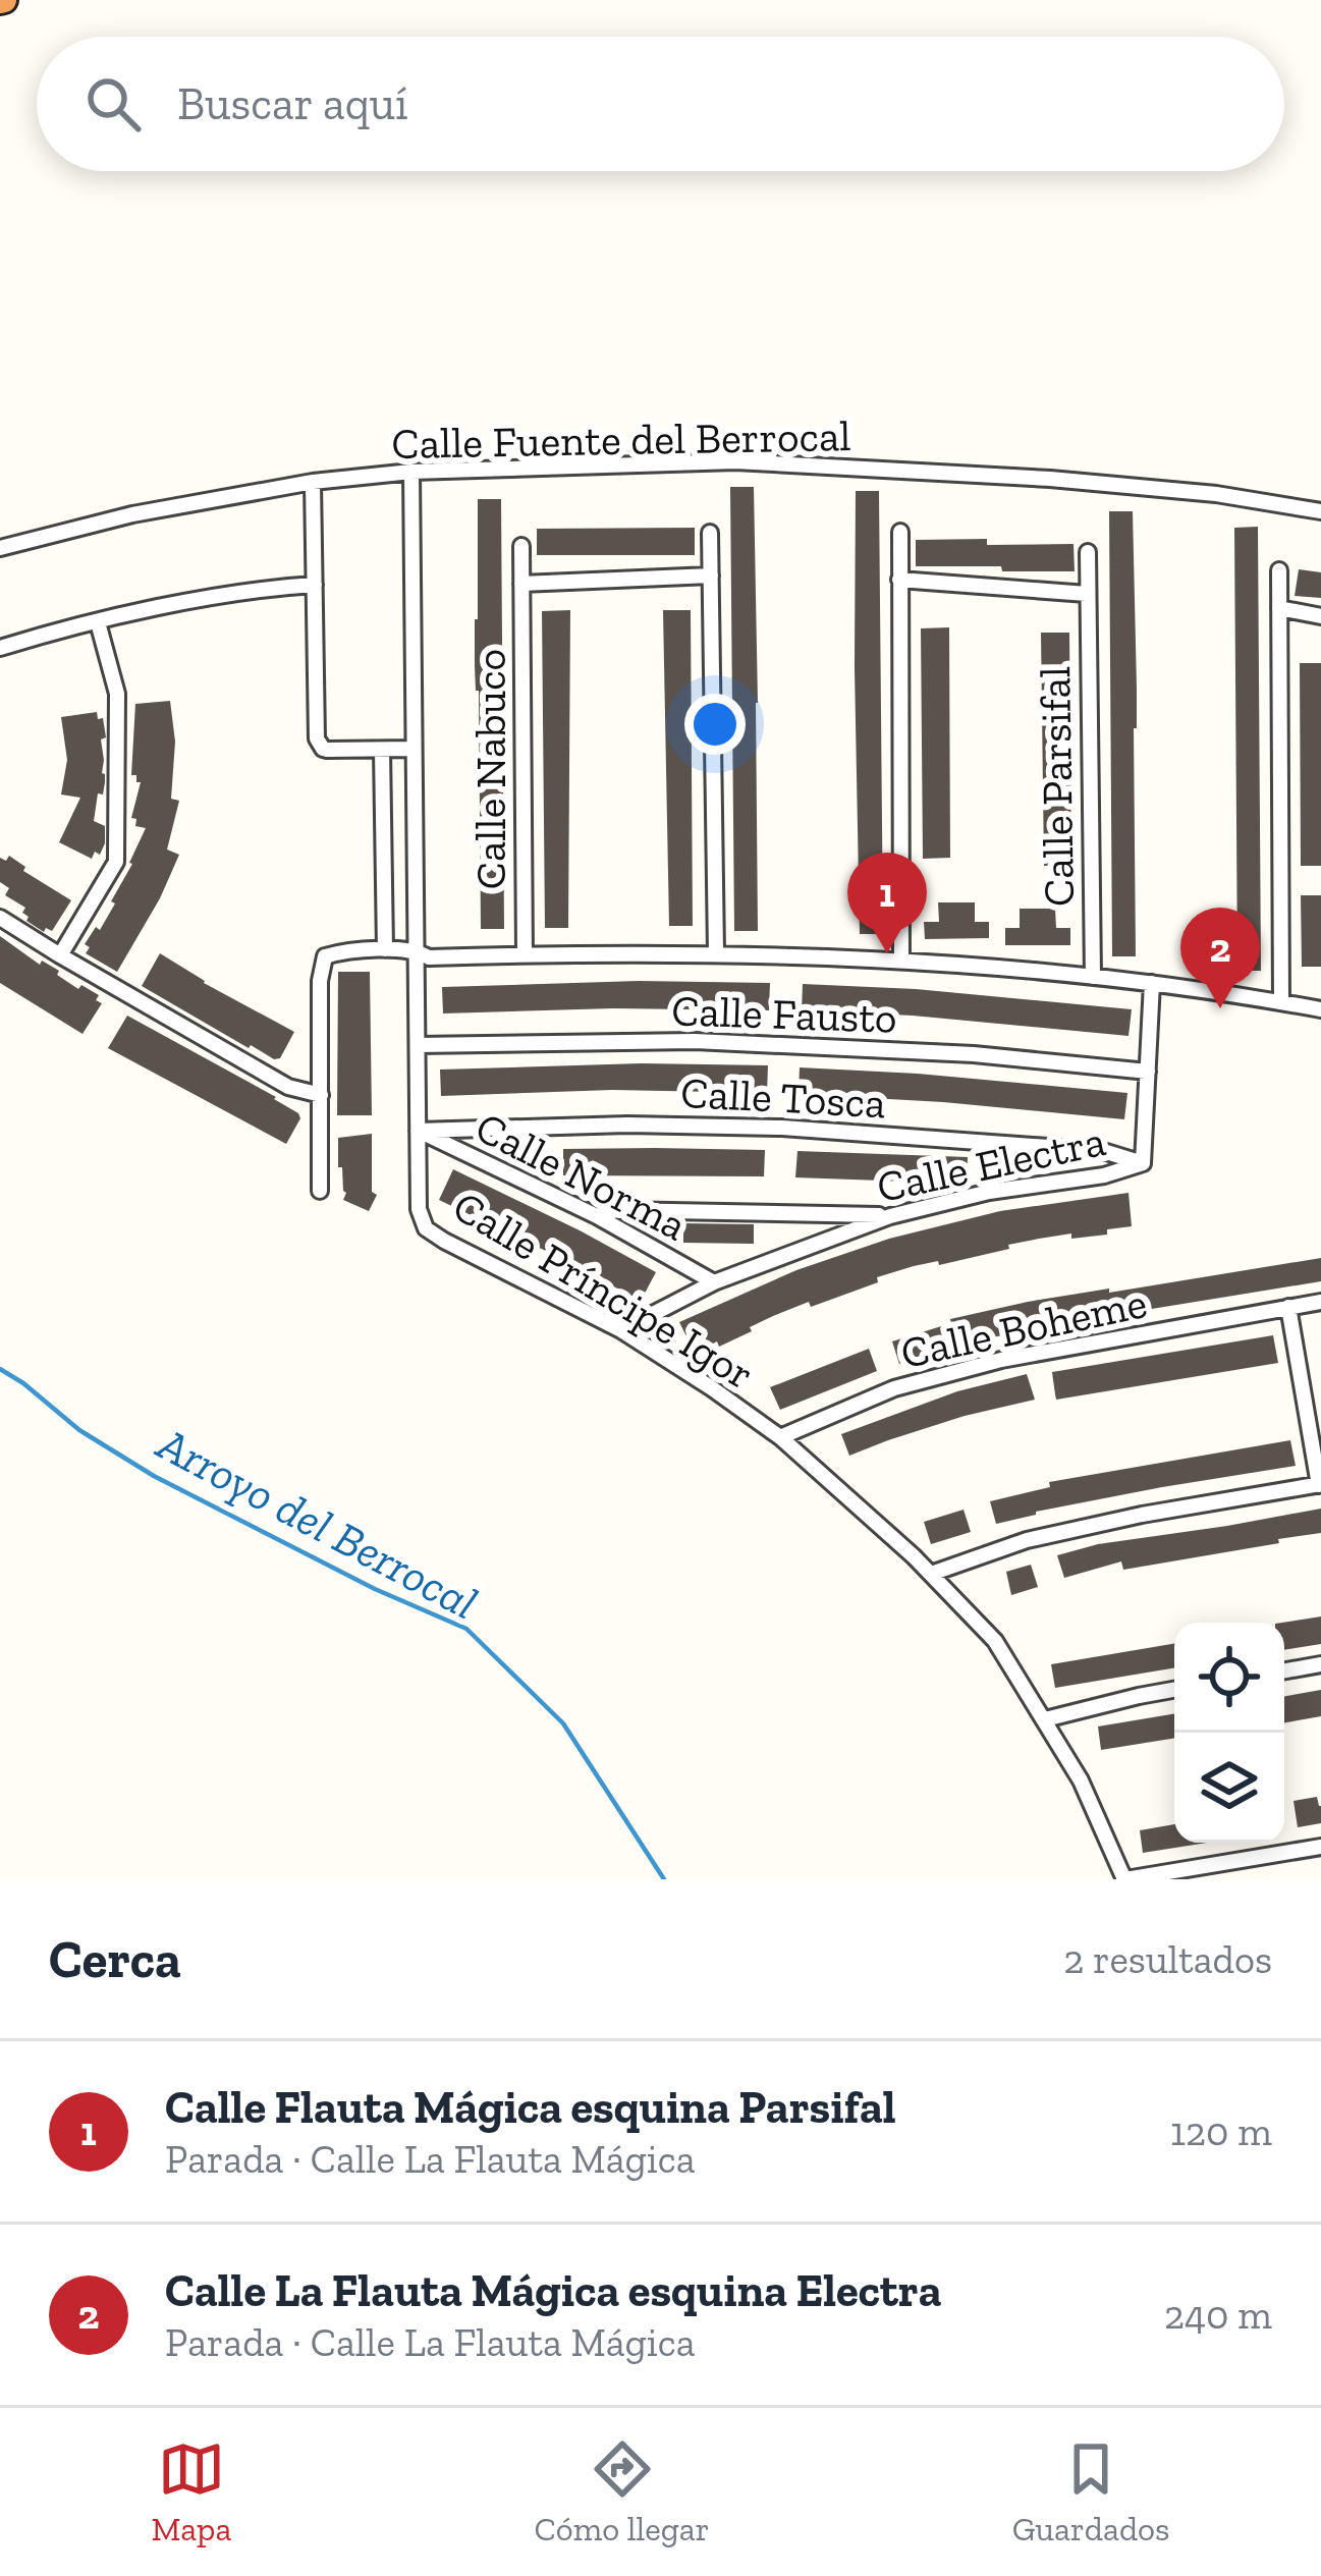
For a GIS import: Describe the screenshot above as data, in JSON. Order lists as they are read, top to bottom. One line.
{"streets":{"street":["Calle Fuente del Berrocal","Calle Nabuco","Calle Parsifal","Calle Fausto","Calle Tosca","Calle Electra","Calle Norma","Calle Príncipe Igor","Calle Boheme"]},"crossings":[["Calle Fuente del Berrocal","Calle Príncipe Igor"],["Calle Fausto","Calle Electra"],["Calle Fausto","Calle Príncipe Igor"],["Calle Tosca","Calle Electra"],["Calle Tosca","Calle Norma"],["Calle Tosca","Calle Príncipe Igor"],["Calle Electra","Calle Norma"],["Calle Electra","Calle Príncipe Igor"],["Calle Norma","Calle Príncipe Igor"],["Calle Príncipe Igor","Calle Boheme"]],"water":["Arroyo del Berrocal"],"page":{"search":"Buscar aquí","pins":["1","2"],"heading":["Cerca","2 resultados"],"list":[{"mark":"1","name":"Calle Flauta Mágica esquina Parsifal","note":"Parada · Calle La Flauta Mágica","value":"120 m"},{"mark":"2","name":"Calle La Flauta Mágica esquina Electra","note":"Parada · Calle La Flauta Mágica","value":"240 m"}],"nav":["Mapa","Cómo llegar","Guardados"]}}
